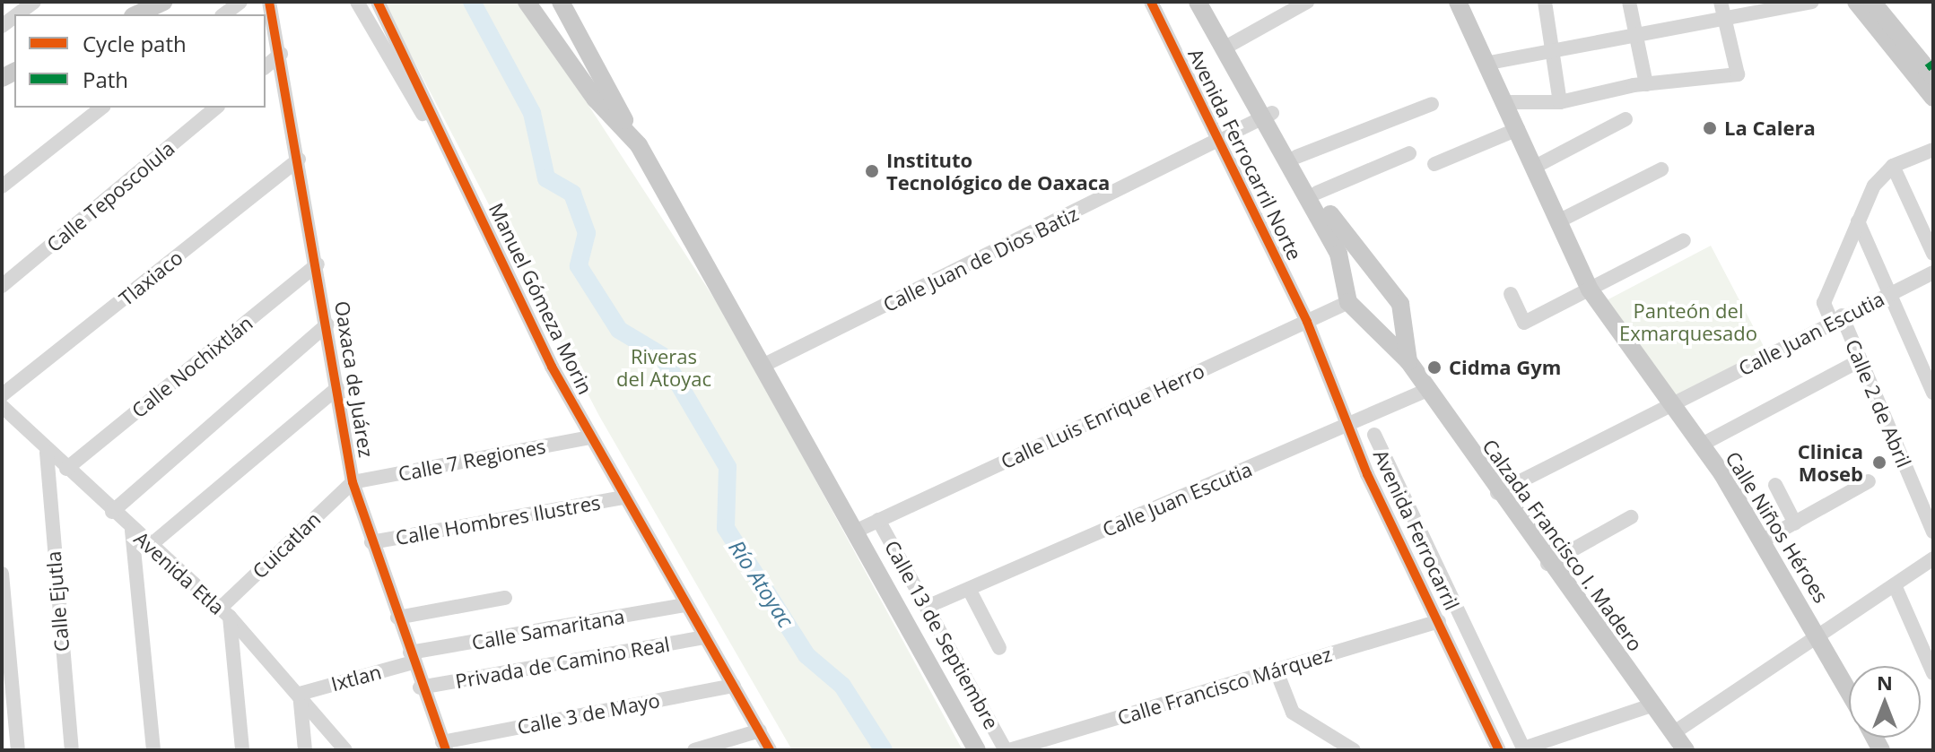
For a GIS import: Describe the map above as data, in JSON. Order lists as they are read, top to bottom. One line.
{"streets":{"main road":["Calle Niños Héroes","Calzada Francisco I. Madero"],"street":["Avenida Ferrocarril Norte","Calle Teposcolula","Calle Juan de Dios Batiz","Tlaxiaco","Manuel Gómeza Morin","Calle Juan Escutia","Calle Nochixtlán","Oaxaca de Juárez","Calle 2 de Abril","Calle Luis Enrique Herro","Calle 7 Regiones","Calle Hombres Ilustres","Avenida Ferrocarril","Cuicatlan","Avenida Etla","Calle Ejutla","Calle Samaritana","Calle 13 de Septiembre","Privada de Camino Real","Ixtlan","Calle Francisco Márquez","Calle 3 de Mayo"]},"crossings":[["Avenida Ferrocarril Norte","Calle Juan de Dios Batiz"],["Avenida Ferrocarril Norte","Calle Luis Enrique Herro"],["Avenida Ferrocarril Norte","Avenida Ferrocarril"],["Calle Juan de Dios Batiz","Calzada Francisco I. Madero"],["Tlaxiaco","Oaxaca de Juárez"],["Manuel Gómeza Morin","Calle 7 Regiones"],["Manuel Gómeza Morin","Calle Hombres Ilustres"],["Manuel Gómeza Morin","Calle Samaritana"],["Manuel Gómeza Morin","Privada de Camino Real"],["Manuel Gómeza Morin","Calle 3 de Mayo"],["Calle Juan Escutia","Calle 2 de Abril"],["Calle Juan Escutia","Calle Niños Héroes"],["Calle Juan Escutia","Avenida Ferrocarril"],["Calle Juan Escutia","Calzada Francisco I. Madero"],["Calle Juan Escutia","Calle 13 de Septiembre"],["Calle Nochixtlán","Oaxaca de Juárez"],["Calle Nochixtlán","Avenida Etla"],["Oaxaca de Juárez","Calle 7 Regiones"],["Oaxaca de Juárez","Calle Hombres Ilustres"],["Oaxaca de Juárez","Cuicatlan"],["Oaxaca de Juárez","Calle Samaritana"],["Oaxaca de Juárez","Privada de Camino Real"],["Oaxaca de Juárez","Ixtlan"],["Oaxaca de Juárez","Calle 3 de Mayo"],["Calle Luis Enrique Herro","Avenida Ferrocarril"],["Calle Luis Enrique Herro","Calzada Francisco I. Madero"],["Calle Luis Enrique Herro","Calle 13 de Septiembre"],["Calle 7 Regiones","Cuicatlan"],["Avenida Ferrocarril","Calle Francisco Márquez"],["Cuicatlan","Avenida Etla"],["Avenida Etla","Calle Ejutla"],["Avenida Etla","Ixtlan"],["Calle Samaritana","Ixtlan"],["Calle 13 de Septiembre","Calle Francisco Márquez"]],"water":["Río Atoyac"],"parks":["Panteón del Exmarquesado","Riveras del Atoyac"],"places":["La Calera","Instituto Tecnológico de Oaxaca","Cidma Gym","Clinica Moseb"],"legend":["Cycle path","Path"],"north":"top"}
